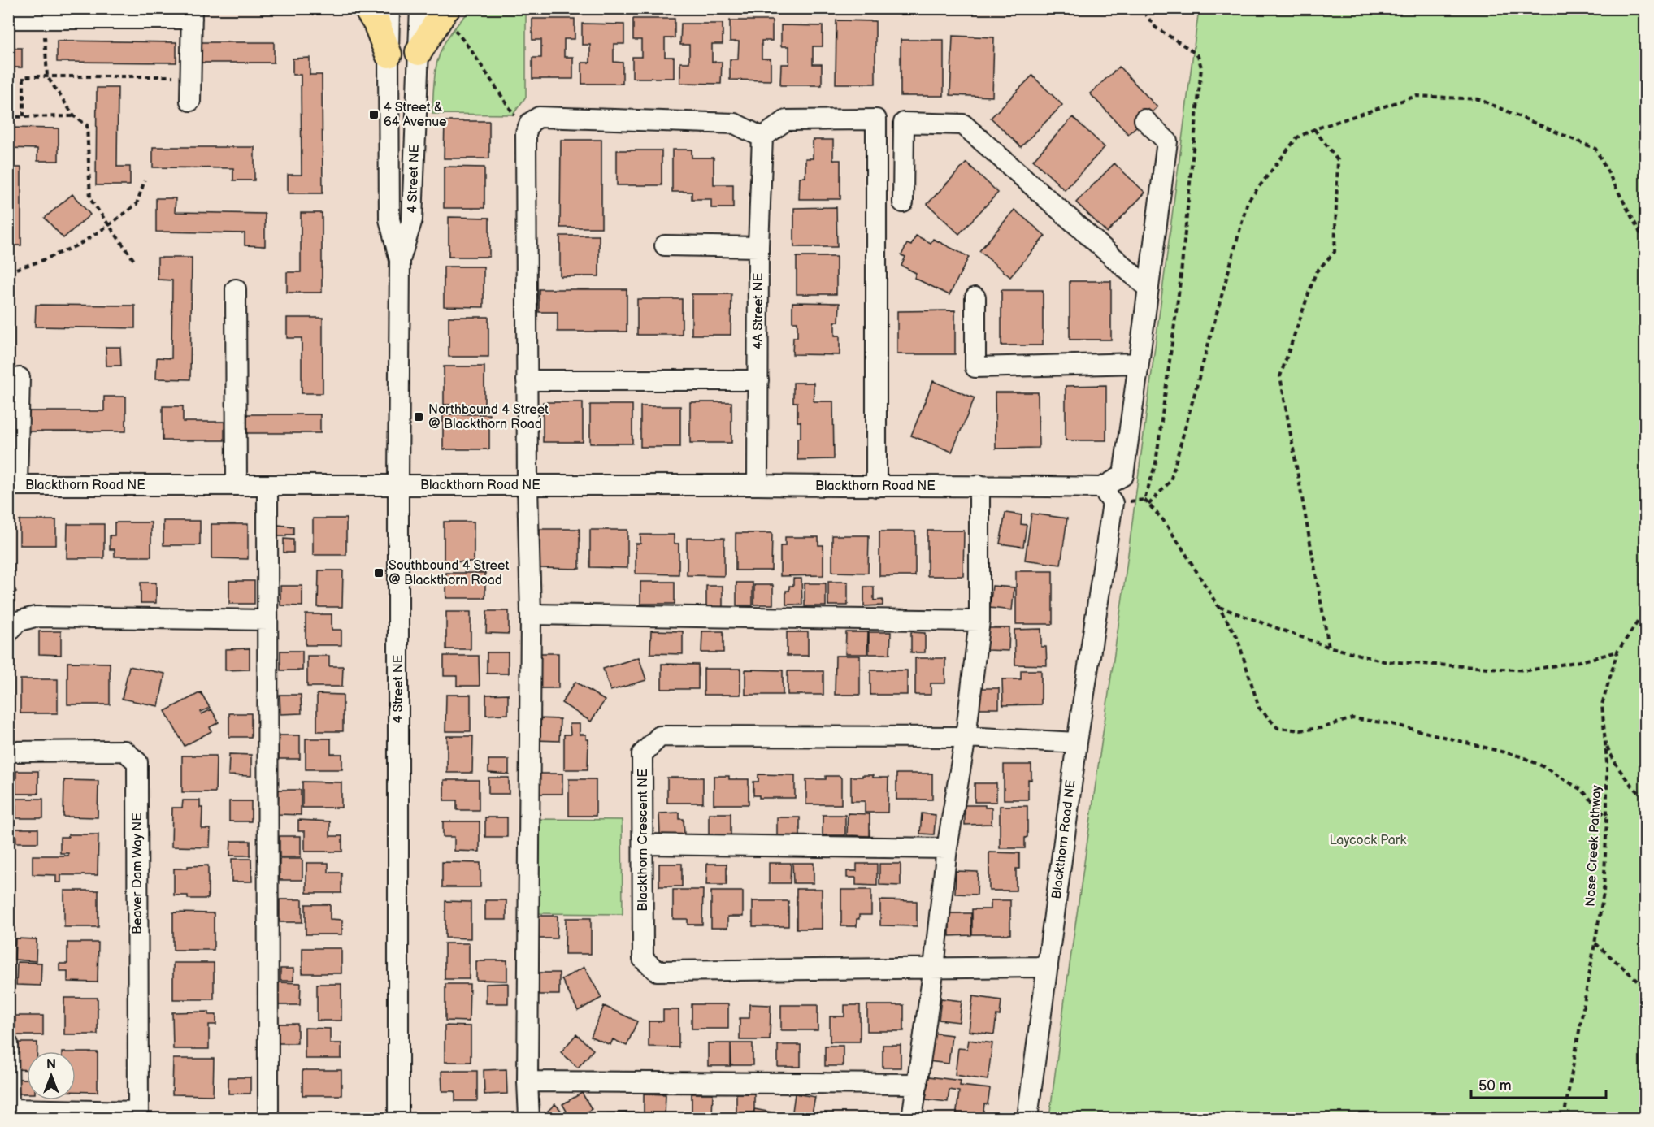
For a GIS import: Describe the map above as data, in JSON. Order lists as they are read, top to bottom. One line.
{"streets":{"street":["4 Street NE","4A Street NE","Blackthorn Road NE","Blackthorn Crescent NE","Beaver Dam Way NE"],"path":["Nose Creek Pathway"]},"crossings":[["4 Street NE","Blackthorn Road NE"],["4A Street NE","Blackthorn Road NE"],["Blackthorn Road NE","Blackthorn Crescent NE"]],"parks":["Laycock Park"],"places":{"transit":["4 Street & 64 Avenue","Northbound 4 Street @ Blackthorn Road","Southbound 4 Street @ Blackthorn Road"]},"scale_bar":"50 m","north":"top"}
